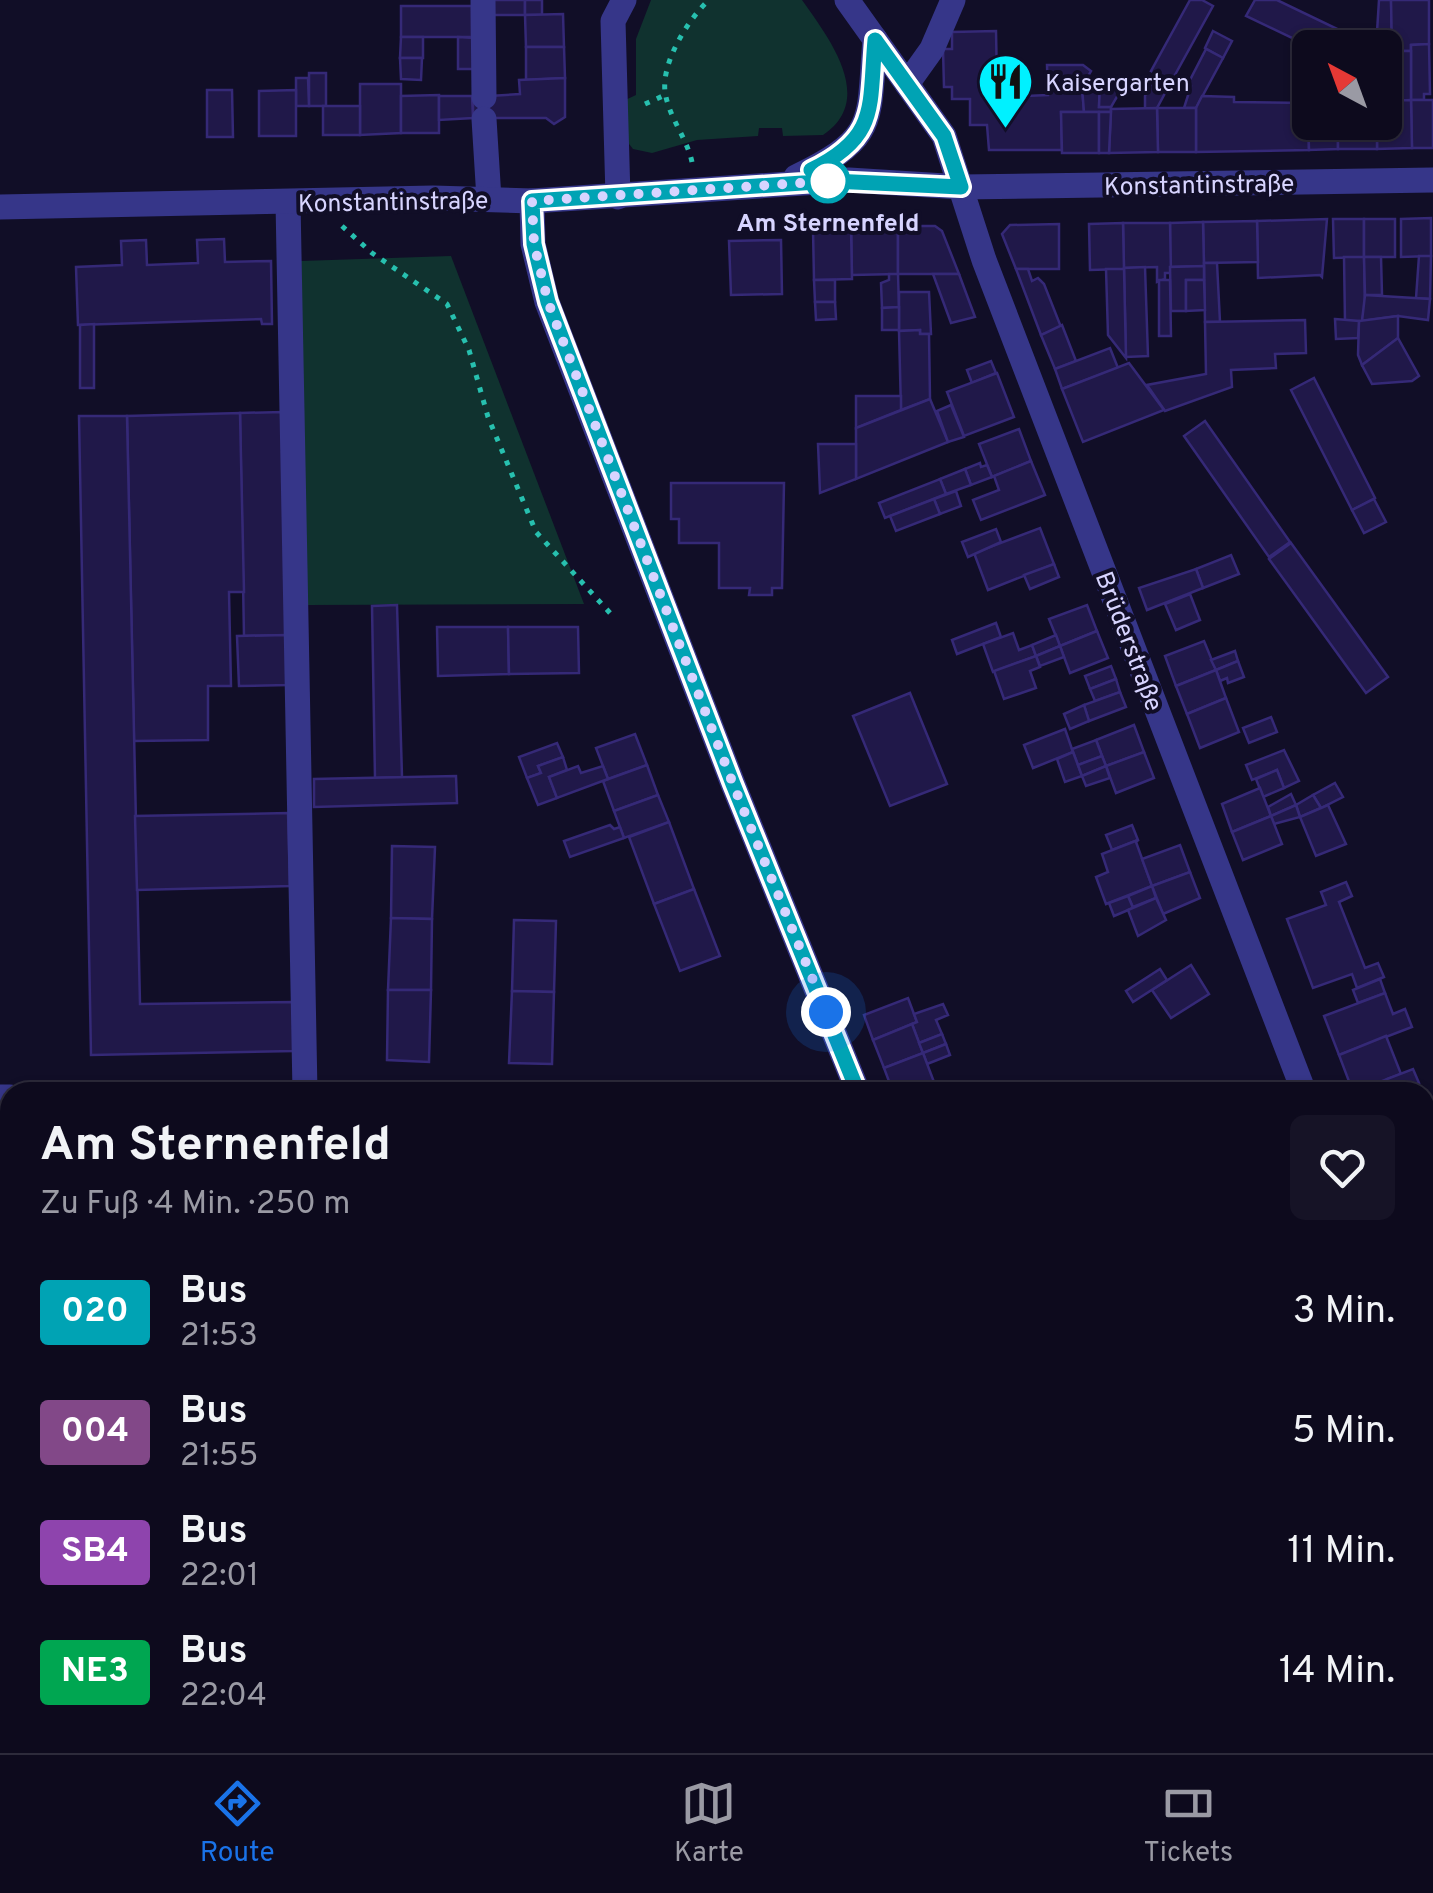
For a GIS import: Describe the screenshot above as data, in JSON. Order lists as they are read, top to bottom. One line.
{"streets":{"street":["Konstantinstraße","Brüderstraße"]},"crossings":[["Konstantinstraße","Brüderstraße"]],"places":{"restaurant":["Kaisergarten"],"other":["Am Sternenfeld"]},"lines":["bus line 020"],"north":"top left","page":{"heading":["Am Sternenfeld","Zu Fuß · 4 Min. · 250 m"],"list":[{"mark":"020","name":"Bus","note":"21:53","value":"3 Min."},{"mark":"004","name":"Bus","note":"21:55","value":"5 Min."},{"mark":"SB4","name":"Bus","note":"22:01","value":"11 Min."},{"mark":"NE3","name":"Bus","note":"22:04","value":"14 Min."}],"tabs":["Route","Karte","Tickets"]}}
